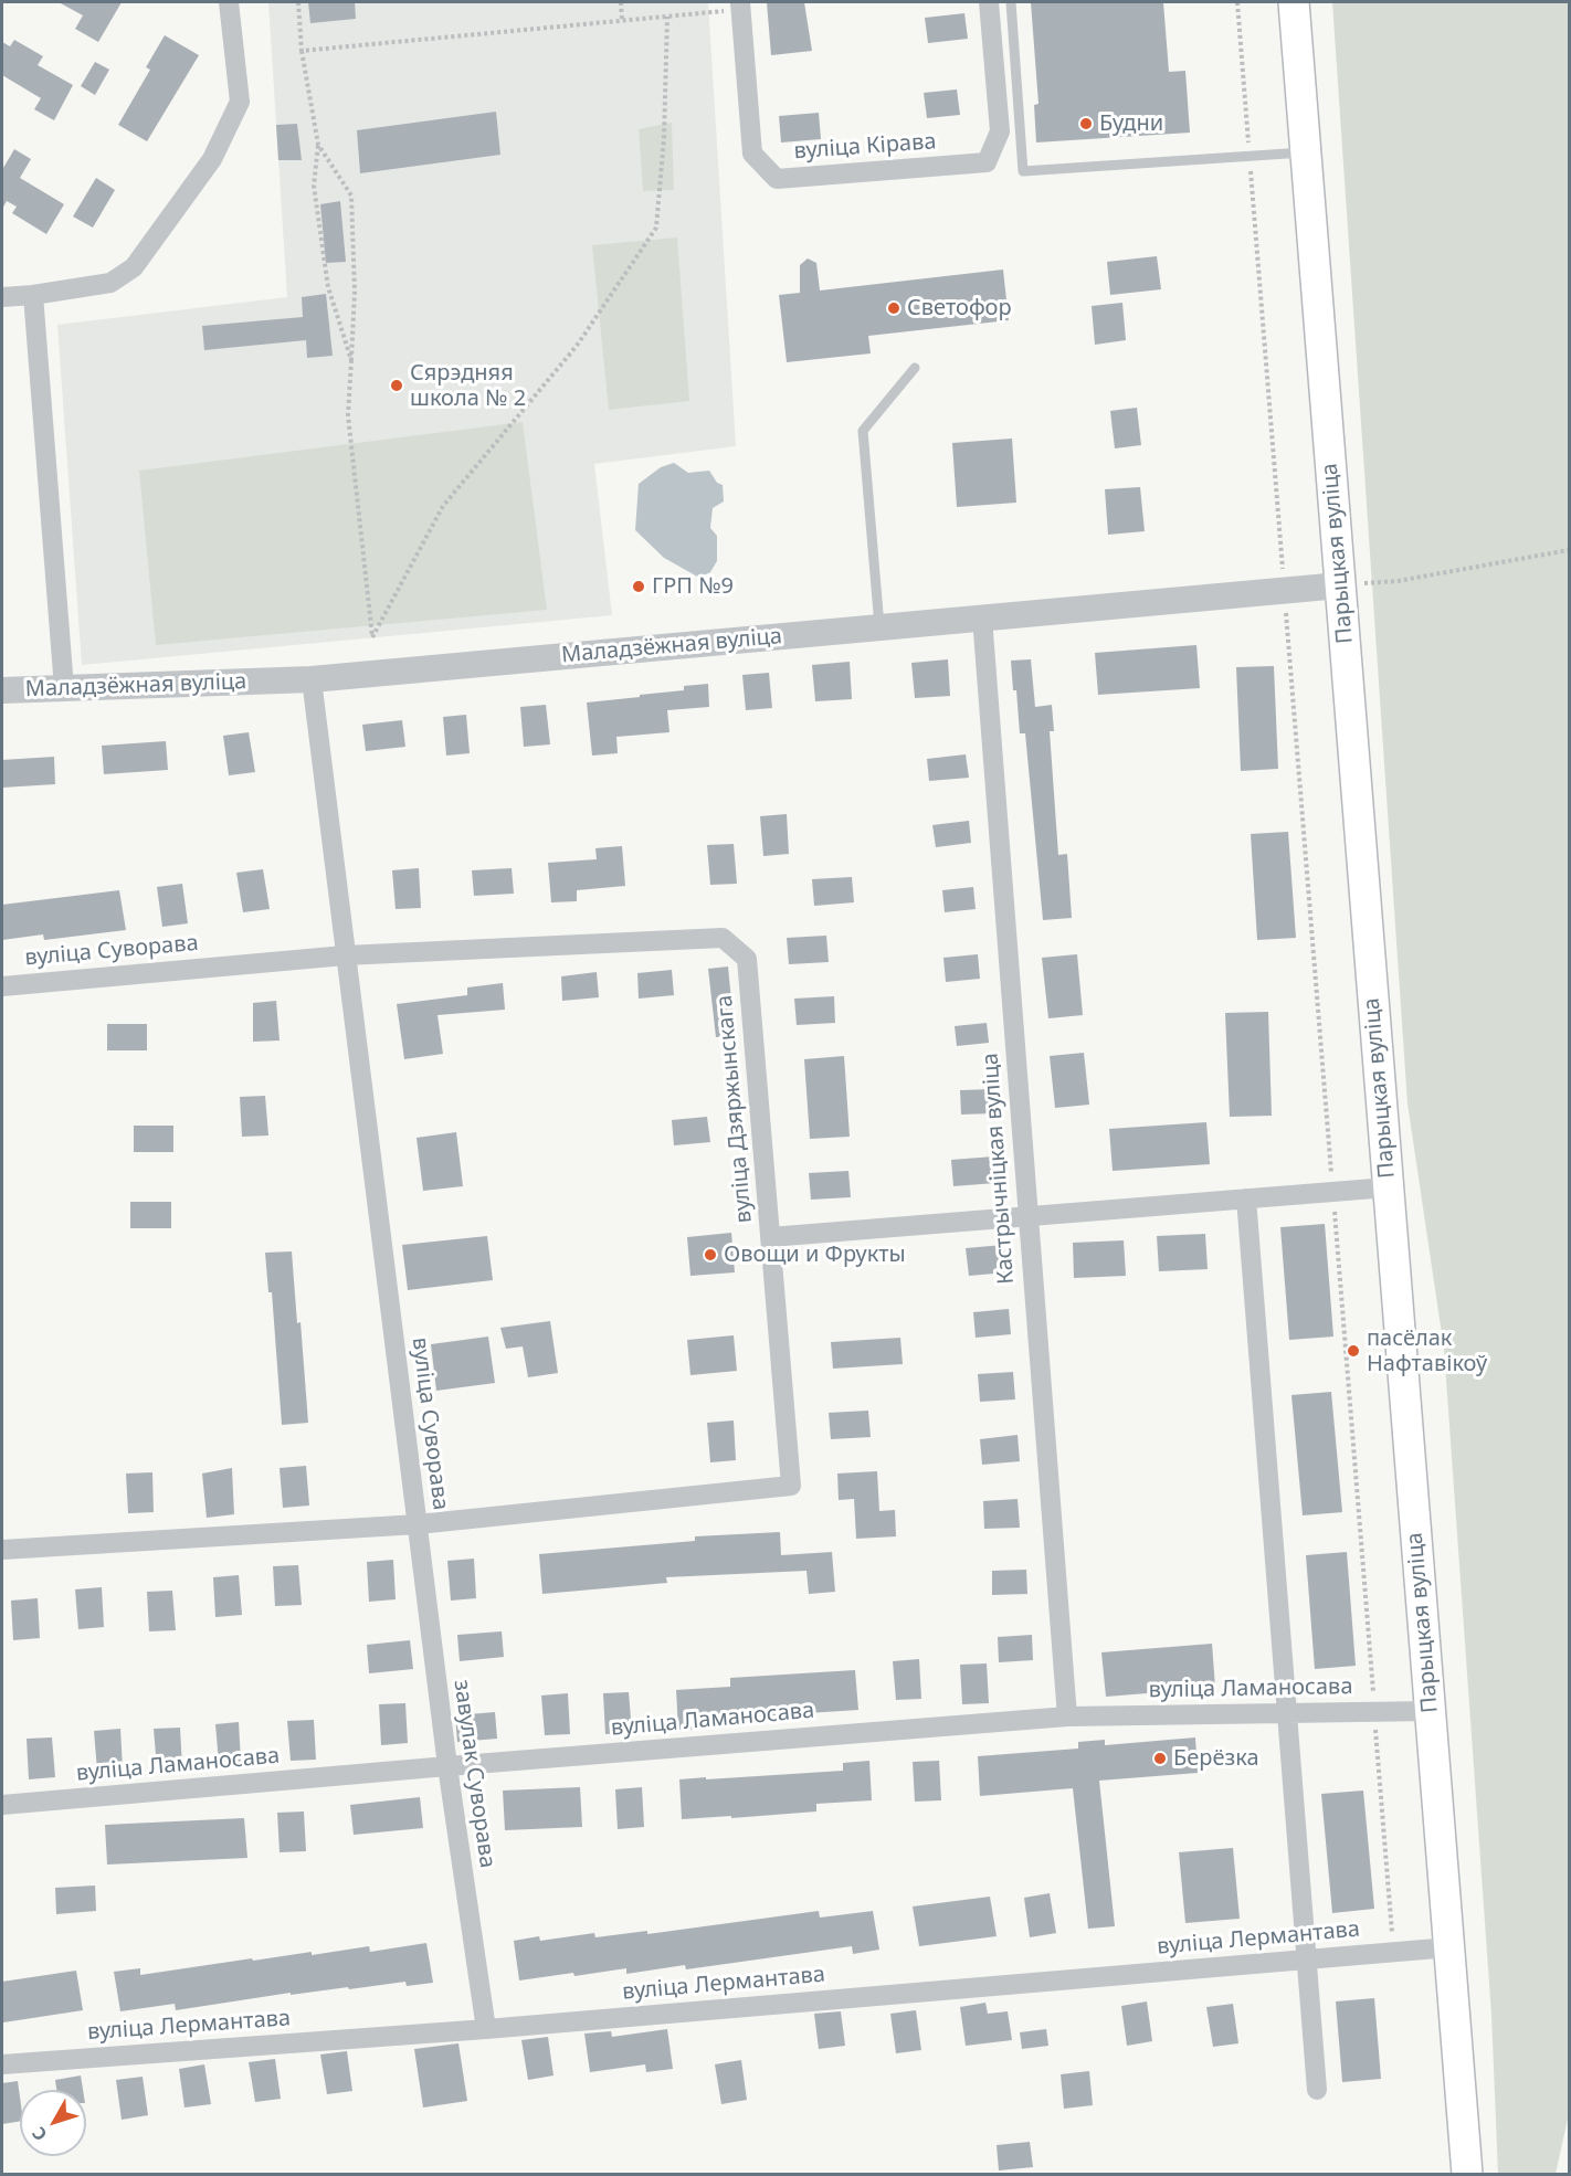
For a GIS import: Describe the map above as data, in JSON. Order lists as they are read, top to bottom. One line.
{"streets":{"main road":["Парыцкая вуліца"],"street":["вуліца Кірава","Маладзёжная вуліца","вуліца Суворава","вуліца Дзяржынскага","Кастрычніцкая вуліца","вуліца Ламаносава","завулак Суворава","вуліца Лермантава"]},"crossings":[["Парыцкая вуліца","Маладзёжная вуліца"],["Парыцкая вуліца","вуліца Ламаносава"],["Парыцкая вуліца","вуліца Лермантава"],["Маладзёжная вуліца","вуліца Суворава"],["Маладзёжная вуліца","Кастрычніцкая вуліца"],["вуліца Суворава","вуліца Дзяржынскага"],["вуліца Суворава","завулак Суворава"],["вуліца Дзяржынскага","завулак Суворава"],["Кастрычніцкая вуліца","вуліца Ламаносава"],["вуліца Ламаносава","завулак Суворава"],["завулак Суворава","вуліца Лермантава"]],"places":["Будни","Светофор","Сярэдняя школа № 2","ГРП №9","Овощи и Фрукты","пасёлак Нафтавікоў","Берёзка"],"north":"bottom left"}
